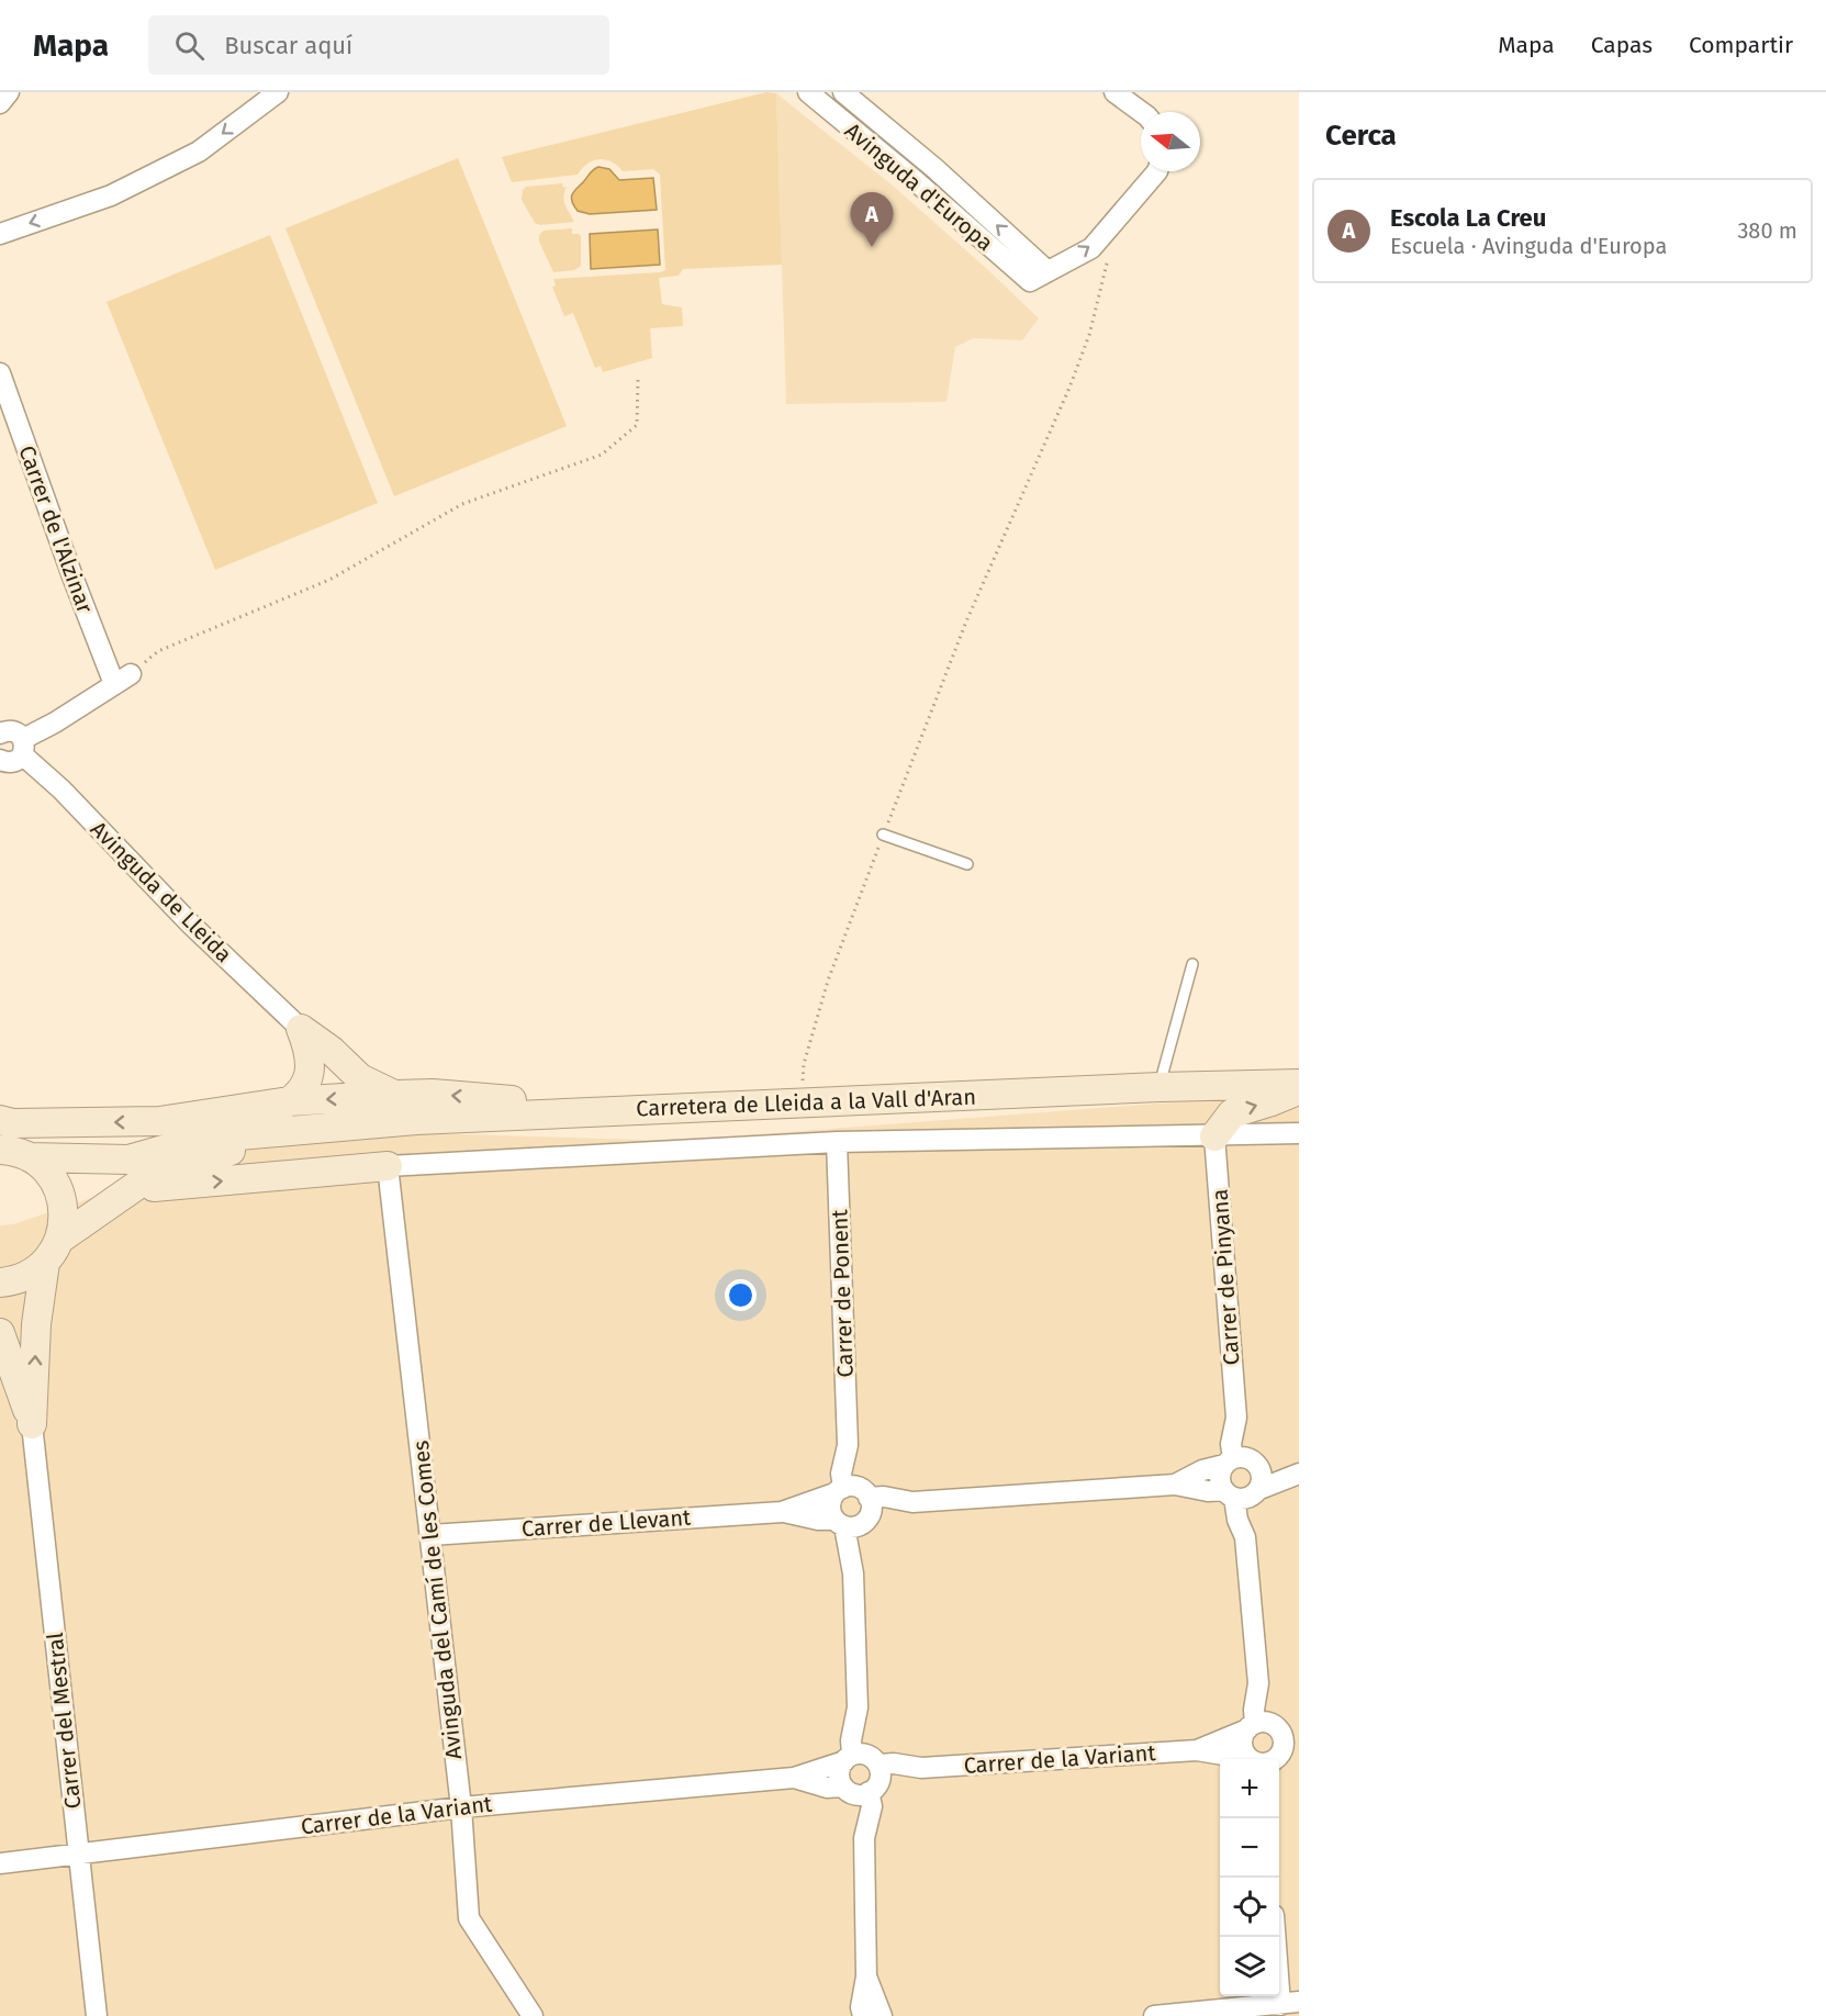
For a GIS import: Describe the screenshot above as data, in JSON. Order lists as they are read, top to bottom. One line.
{"streets":{"main road":["Carretera de Lleida a la Vall d'Aran"],"street":["Avinguda d'Europa","Carrer de l'Alzinar","Avinguda de Lleida","Carrer de Pinyana","Carrer de Ponent","Carrer de Llevant","Avinguda del Camí de les Comes","Carrer del Mestral","Carrer de la Variant"]},"crossings":[["Carrer de Pinyana","Carrer de Llevant"],["Carrer de Ponent","Carrer de Llevant"],["Carrer de Llevant","Avinguda del Camí de les Comes"],["Avinguda del Camí de les Comes","Carrer de la Variant"],["Carrer del Mestral","Carrer de la Variant"]],"north":"left","page":{"header":"Mapa","search":"Buscar aquí","nav":["Mapa","Capas","Compartir"],"heading":"Cerca","list":[{"mark":"A","name":"Escola La Creu","note":"Escuela · Avinguda d'Europa","value":"380 m"}],"pins":"A","map_buttons":["+","−"]}}
